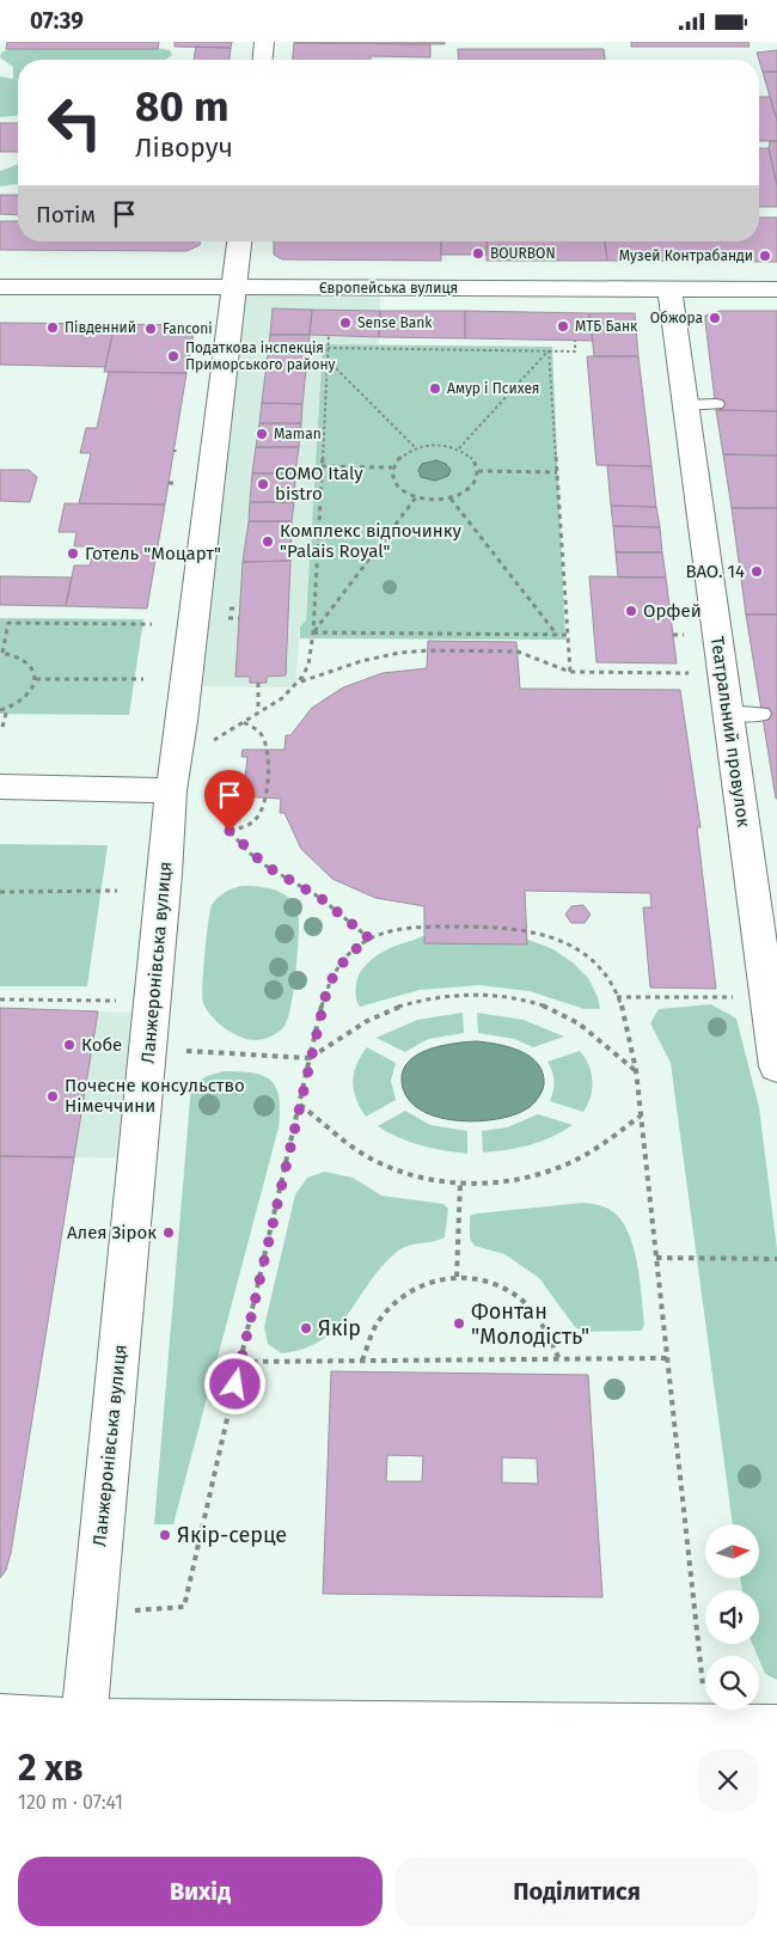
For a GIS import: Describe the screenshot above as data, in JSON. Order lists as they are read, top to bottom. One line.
{"streets":{"street":["Європейська вулиця","Театральний провулок","Ланжеронівська вулиця"]},"crossings":[["Європейська вулиця","Театральний провулок"],["Європейська вулиця","Ланжеронівська вулиця"]],"places":["BOURBON","Музей Контрабанди","Обжора","Sense Bank","МТБ Банк","Південний","Fanconi","Податкова інспекція Приморського району","Амур і Психея","Maman","COMO Italy bistro","Комплекс відпочинку \"Palais Royal\"","Готель \"Моцарт\"","BAO. 14","Орфей","Кобе","Почесне консульство Німеччини","Алея Зірок","Фонтан \"Молодість\"","Якір","Якір-серце"],"north":"right","page":{"status":"07:39","turn":["80 m","Ліворуч"],"then":"Потім","heading":["2 хв","120 m · 07:41"],"buttons":["Вихід","Поділитися"]}}
